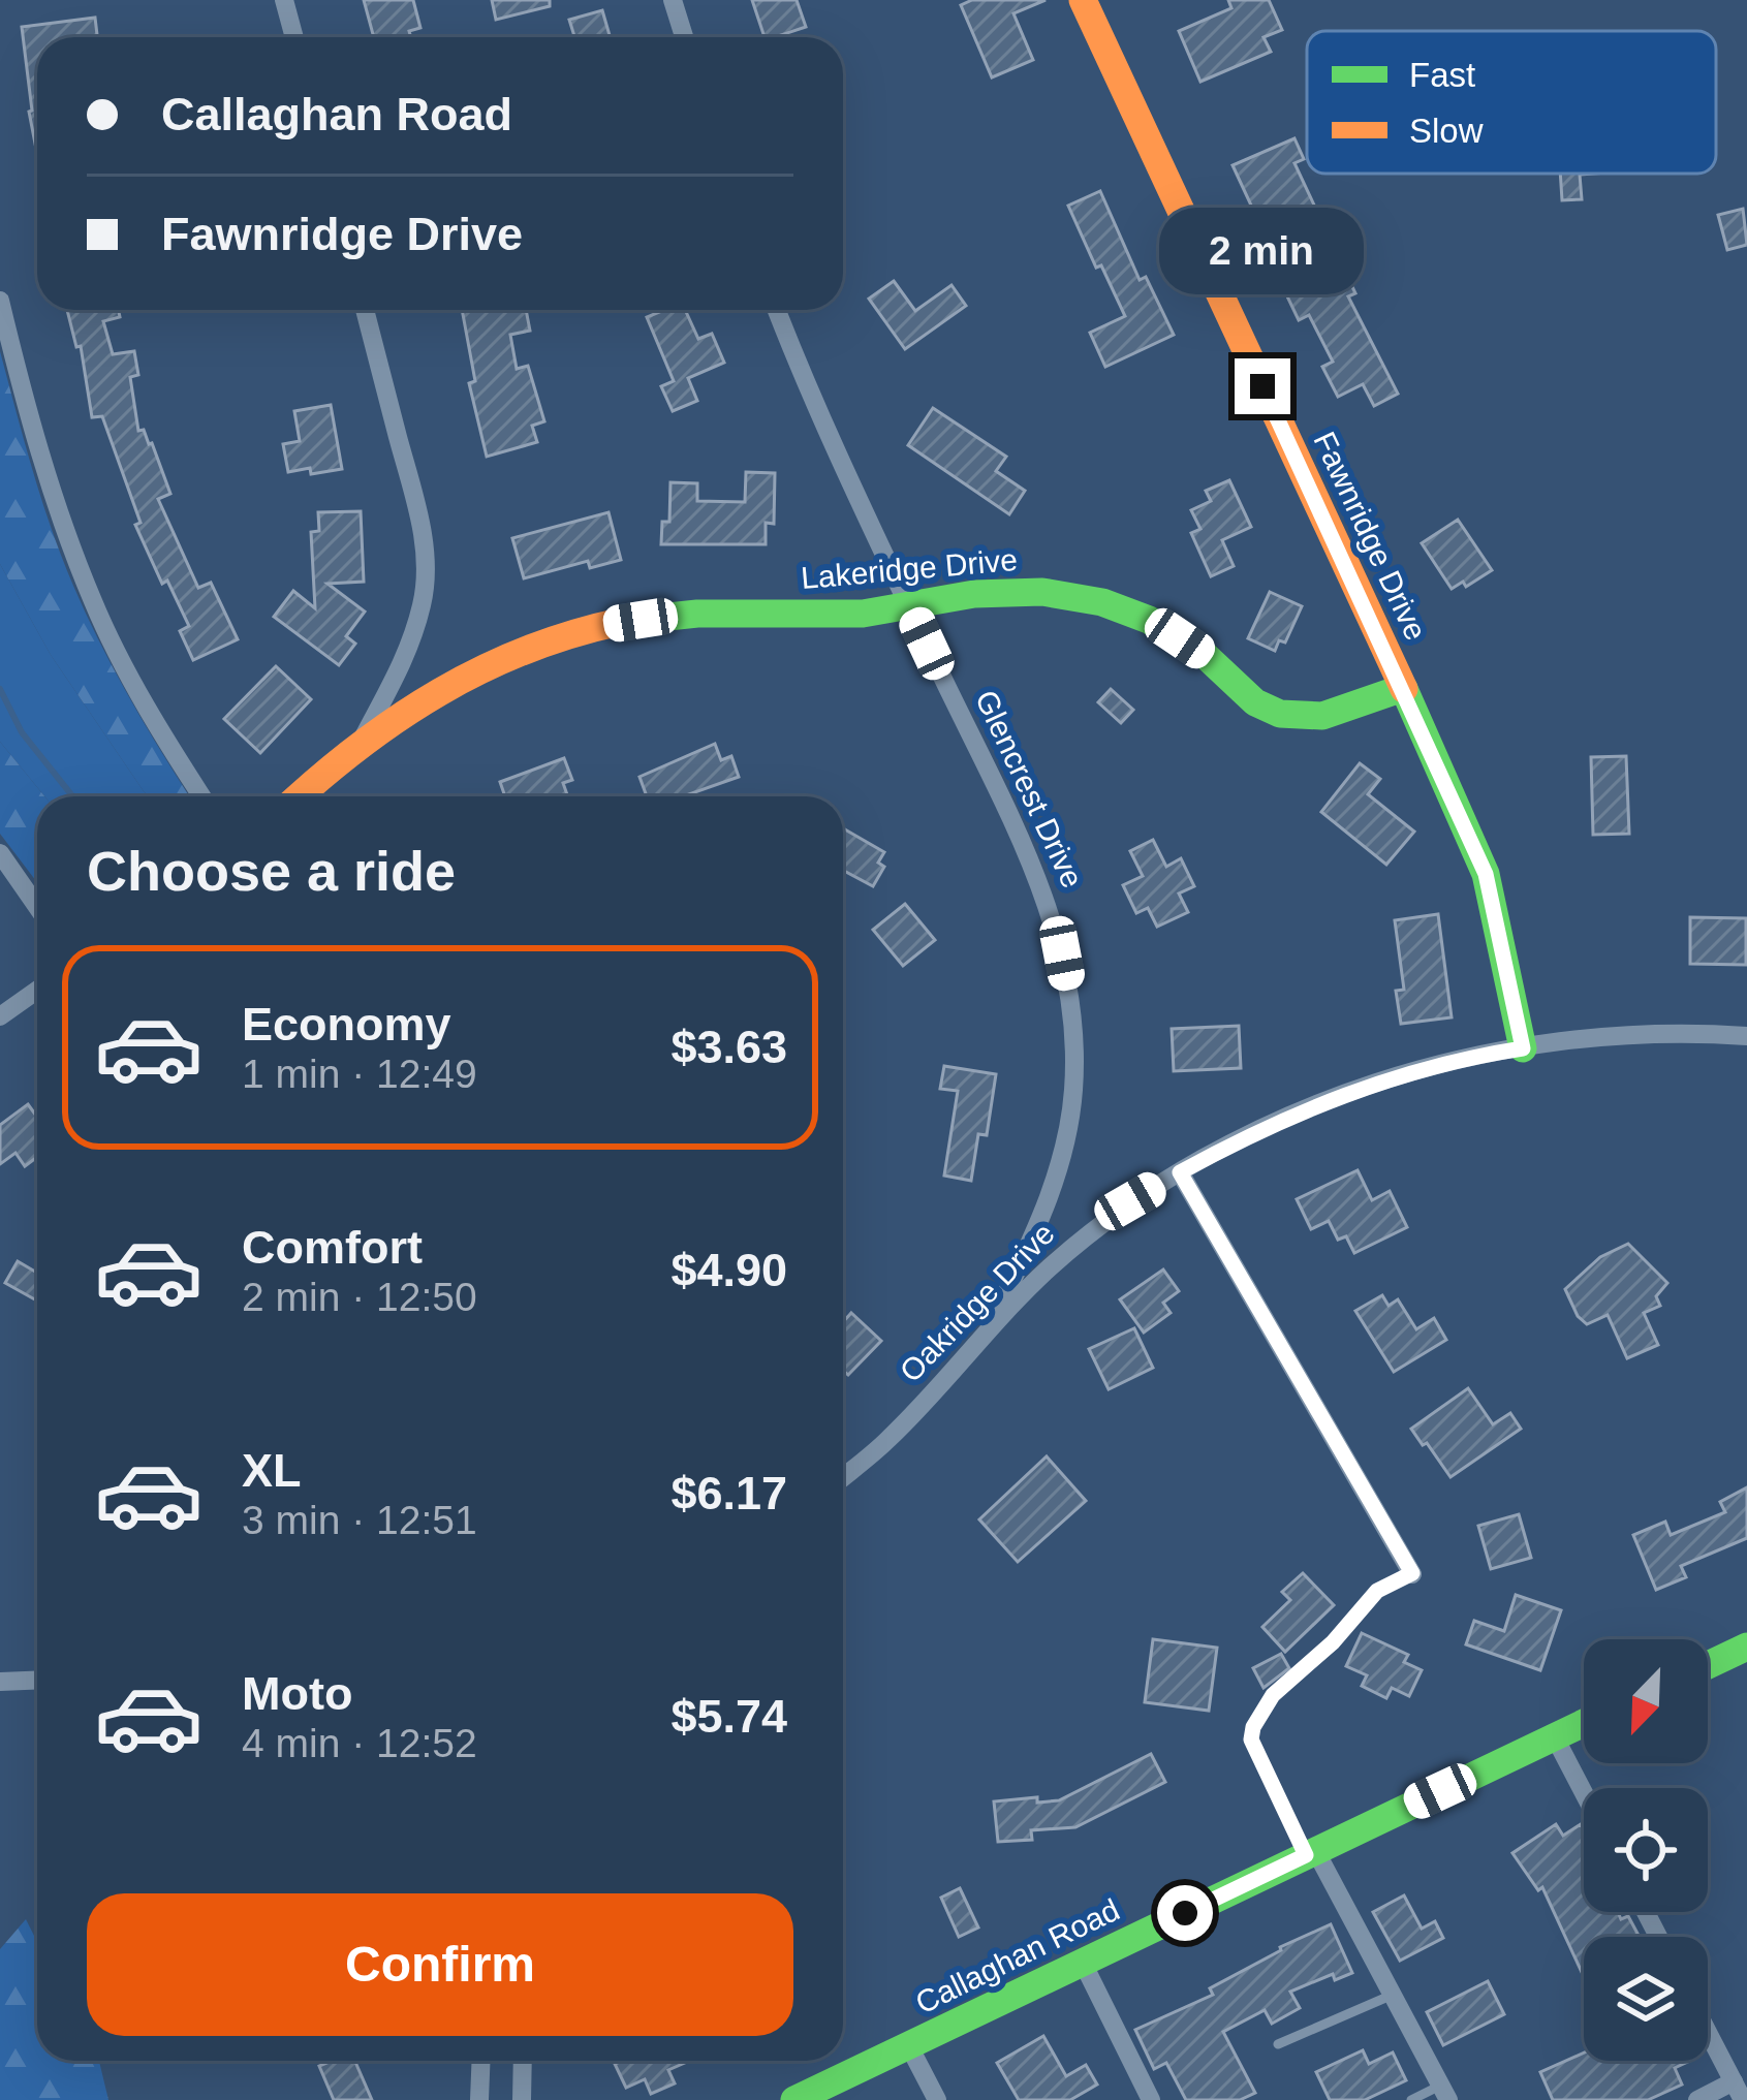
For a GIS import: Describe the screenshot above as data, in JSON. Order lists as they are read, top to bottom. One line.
{"streets":{"street":["Fawnridge Drive","Lakeridge Drive","Glencrest Drive","Oakridge Drive","Callaghan Road"]},"crossings":[["Fawnridge Drive","Lakeridge Drive"],["Fawnridge Drive","Oakridge Drive"],["Lakeridge Drive","Glencrest Drive"],["Glencrest Drive","Oakridge Drive"]],"legend":["Fast","Slow"],"north":"bottom left","page":{"banner":["Callaghan Road","Fawnridge Drive"],"bubble":"2 min","heading":"Choose a ride","list":[{"name":"Economy","note":"1 min · 12:49","value":"$3.63"},{"name":"Comfort","note":"2 min · 12:50","value":"$4.90"},{"name":"XL","note":"3 min · 12:51","value":"$6.17"},{"name":"Moto","note":"4 min · 12:52","value":"$5.74"}],"buttons":"Confirm"}}
